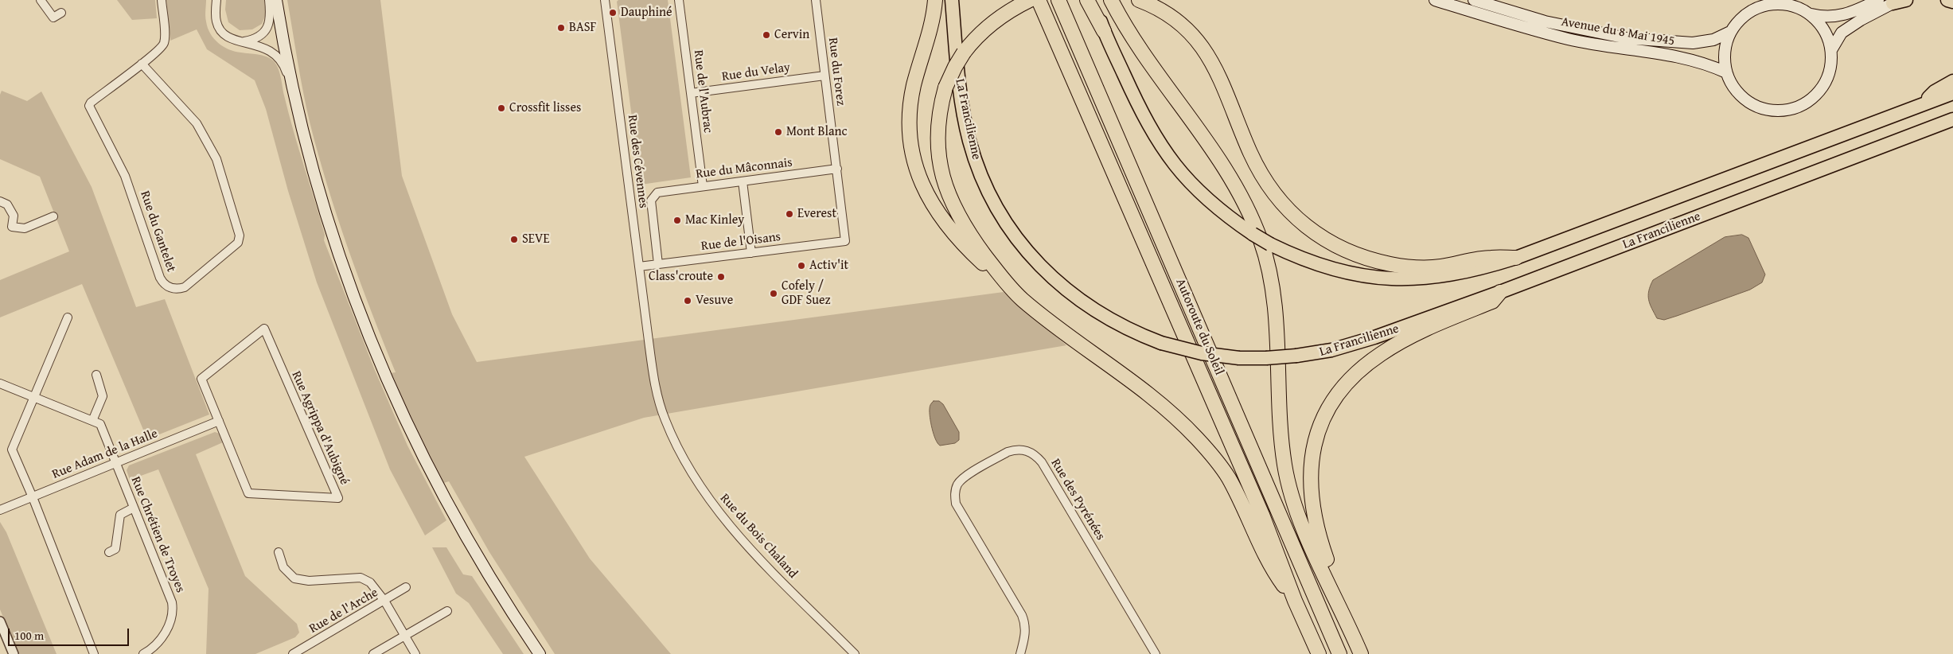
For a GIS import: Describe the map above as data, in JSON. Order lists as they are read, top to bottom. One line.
{"streets":{"highway":["La Francilienne","Autoroute du Soleil"],"main road":["Avenue du 8 Mai 1945"],"street":["Rue du Forez","Rue du Velay","Rue de l'Aubrac","Rue des Cévennes","Rue du Mâconnais","Rue du Gantelet","Rue de l'Oisans","Rue Agrippa d'Aubigné","Rue Adam de la Halle","Rue des Pyrénées","Rue Chrétien de Troyes","Rue du Bois Chaland","Rue de l'Arche"]},"crossings":[["Rue du Forez","Rue du Velay"],["Rue du Forez","Rue du Mâconnais"],["Rue du Forez","Rue de l'Oisans"],["Rue du Velay","Rue de l'Aubrac"],["Rue de l'Aubrac","Rue du Mâconnais"],["Rue des Cévennes","Rue du Mâconnais"],["Rue des Cévennes","Rue de l'Oisans"],["Rue des Cévennes","Rue du Bois Chaland"],["Rue Agrippa d'Aubigné","Rue Adam de la Halle"],["Rue Adam de la Halle","Rue Chrétien de Troyes"]],"places":["Dauphiné","BASF","Cervin","Crossfit lisses","Mont Blanc","Everest","Mac Kinley","SEVE","Activ'it","Class'croute","Cofely / GDF Suez","Vesuve"],"scale_bar":"100 m"}
